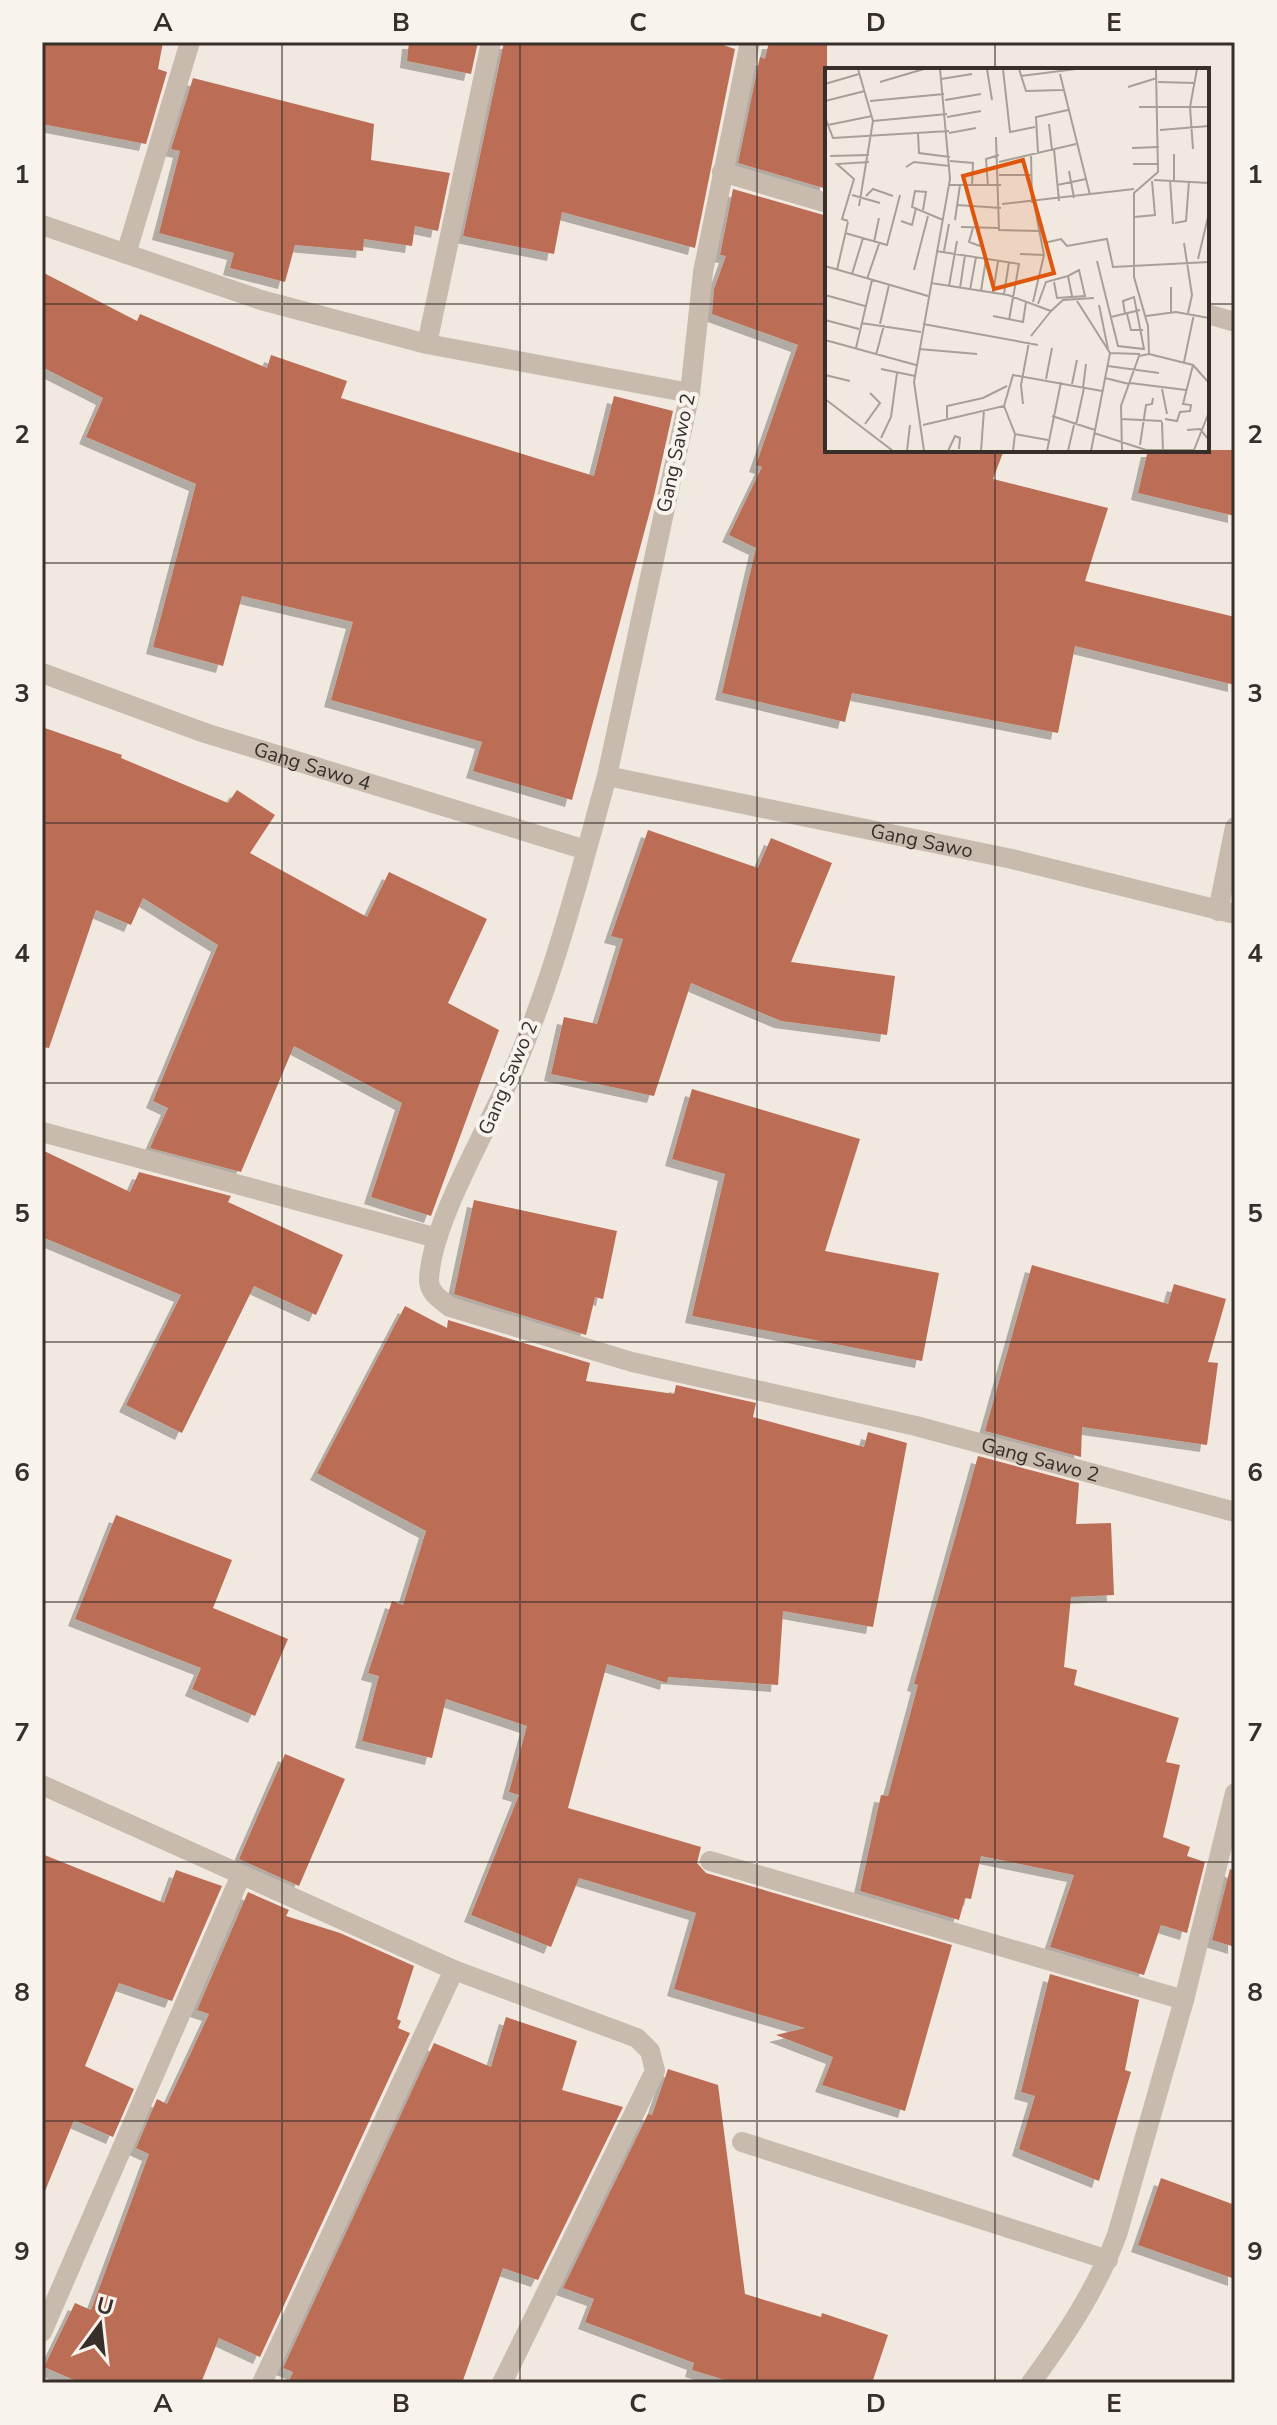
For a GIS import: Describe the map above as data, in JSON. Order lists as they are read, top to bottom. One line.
{"streets":{"street":["Gang Sawo 2","Gang Sawo 4","Gang Sawo"]},"crossings":[["Gang Sawo 2","Gang Sawo 4"],["Gang Sawo 2","Gang Sawo"]],"north":"top","grid":{"columns":["A","B","C","D","E"],"rows":["1","2","3","4","5","6","7","8","9"]}}
